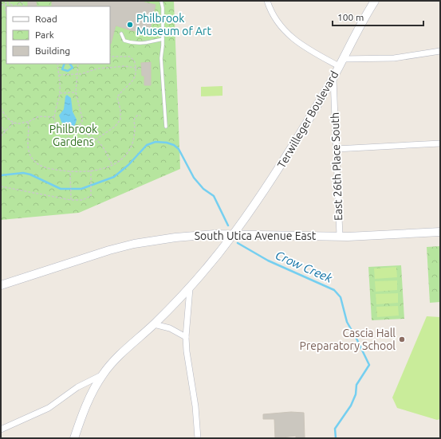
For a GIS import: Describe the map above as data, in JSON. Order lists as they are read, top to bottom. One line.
{"streets":{"street":["Terwilleger Boulevard","East 26th Place South","South Utica Avenue East"]},"crossings":[["Terwilleger Boulevard","East 26th Place South"],["Terwilleger Boulevard","South Utica Avenue East"],["East 26th Place South","South Utica Avenue East"]],"water":["Crow Creek"],"parks":["Philbrook Gardens"],"places":["Philbrook Museum of Art","Cascia Hall Preparatory School"],"legend":["Road","Park","Building"],"scale_bar":"100 m"}
